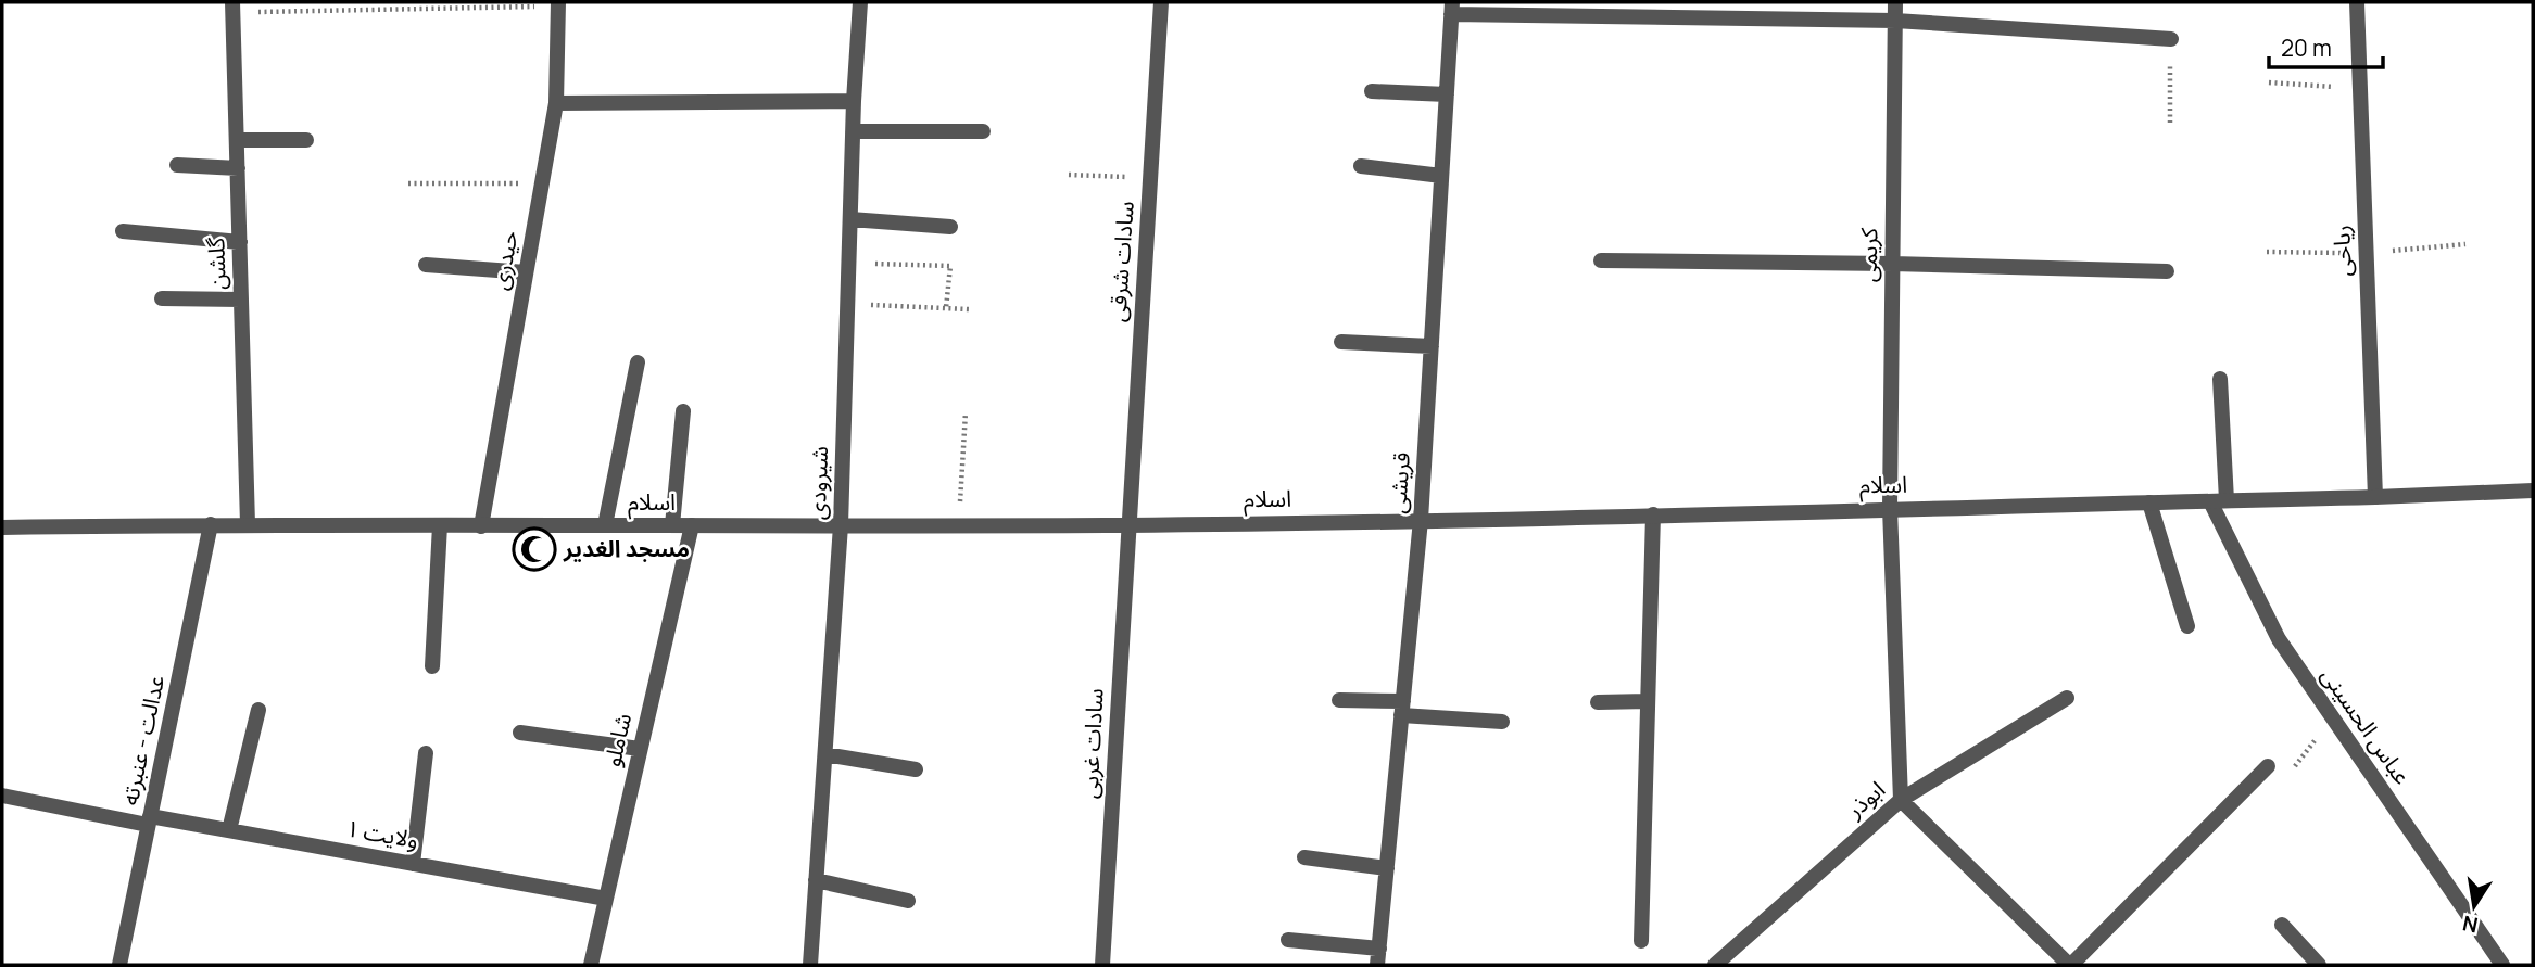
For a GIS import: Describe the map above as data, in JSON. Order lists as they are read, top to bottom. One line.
{"streets":{"street":["ریاحی","کریمی","حیدری","سادات شرقی","گلشن","شیرودی","قریشی","اسلام","عباس الحسینی","عدالت - عنبرته","شاملو","سادات غربی","ابوذر","ولایت ۱"]},"crossings":[["ریاحی","اسلام"],["کریمی","اسلام"],["کریمی","ابوذر"],["حیدری","اسلام"],["سادات شرقی","اسلام"],["سادات شرقی","سادات غربی"],["گلشن","اسلام"],["شیرودی","اسلام"],["قریشی","اسلام"],["اسلام","عباس الحسینی"],["اسلام","عدالت - عنبرته"],["اسلام","شاملو"],["اسلام","سادات غربی"],["عدالت - عنبرته","ولایت ۱"],["شاملو","ولایت ۱"]],"places":{"mosque":["مسجد الغدیر"]},"scale_bar":"20 m","north":"bottom"}
